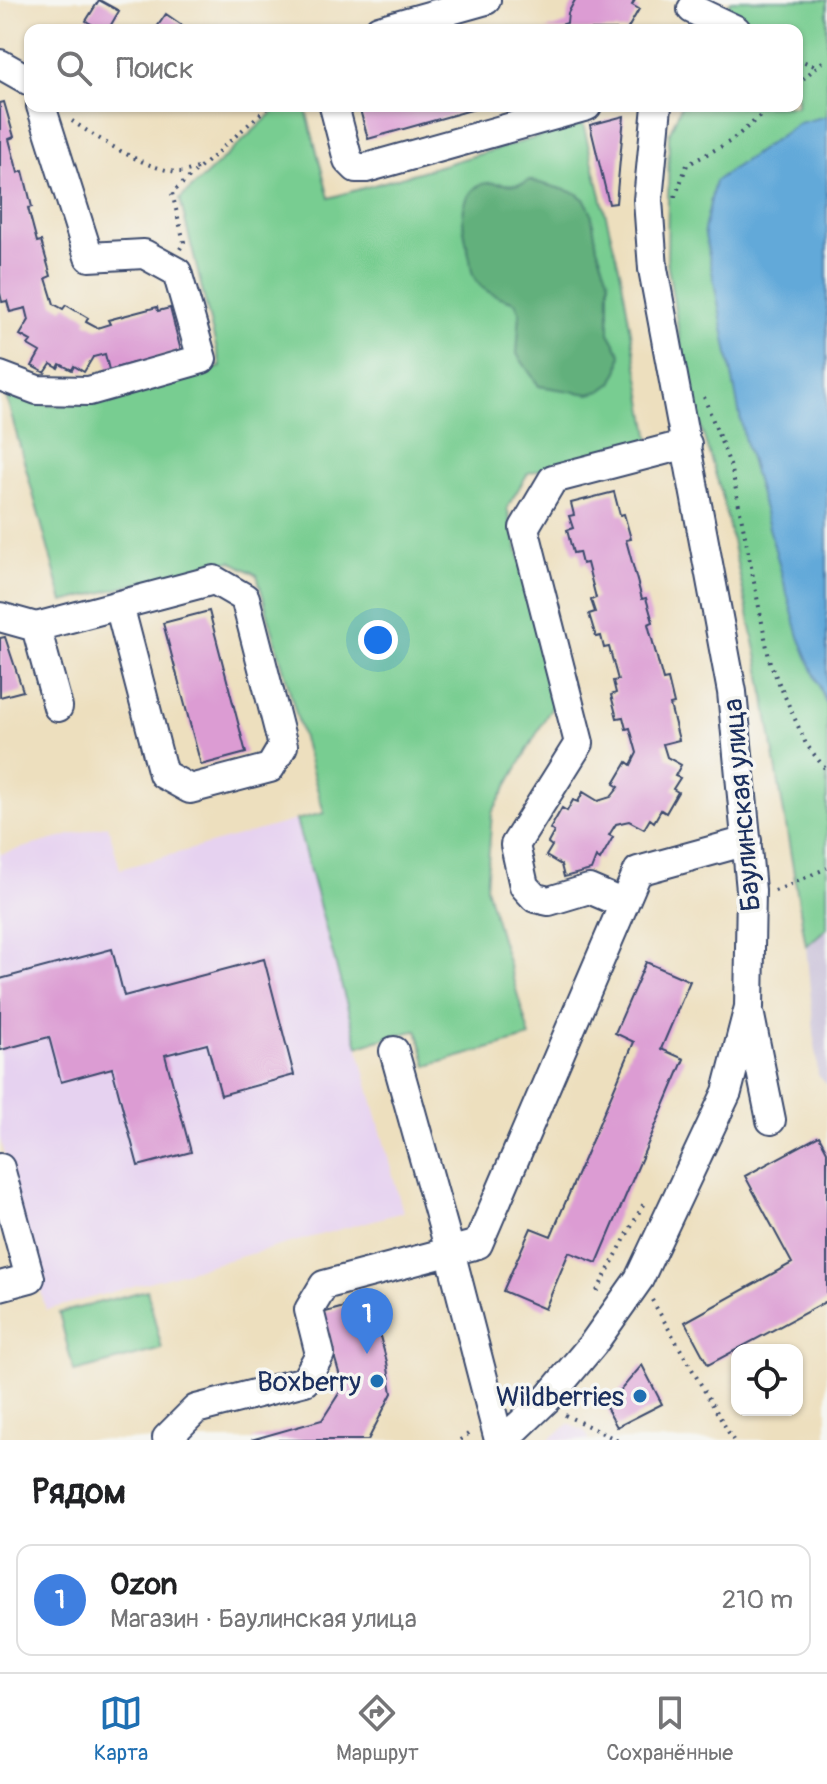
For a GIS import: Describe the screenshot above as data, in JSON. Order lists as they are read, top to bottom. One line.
{"streets":{"street":["Баулинская улица"]},"places":["Boxberry","Wildberries"],"page":{"search":"Поиск","pins":"1","heading":"Рядом","list":[{"mark":"1","name":"Ozon","note":"Магазин · Баулинская улица","value":"210 m"}],"nav":["Карта","Маршрут","Сохранённые"]}}
